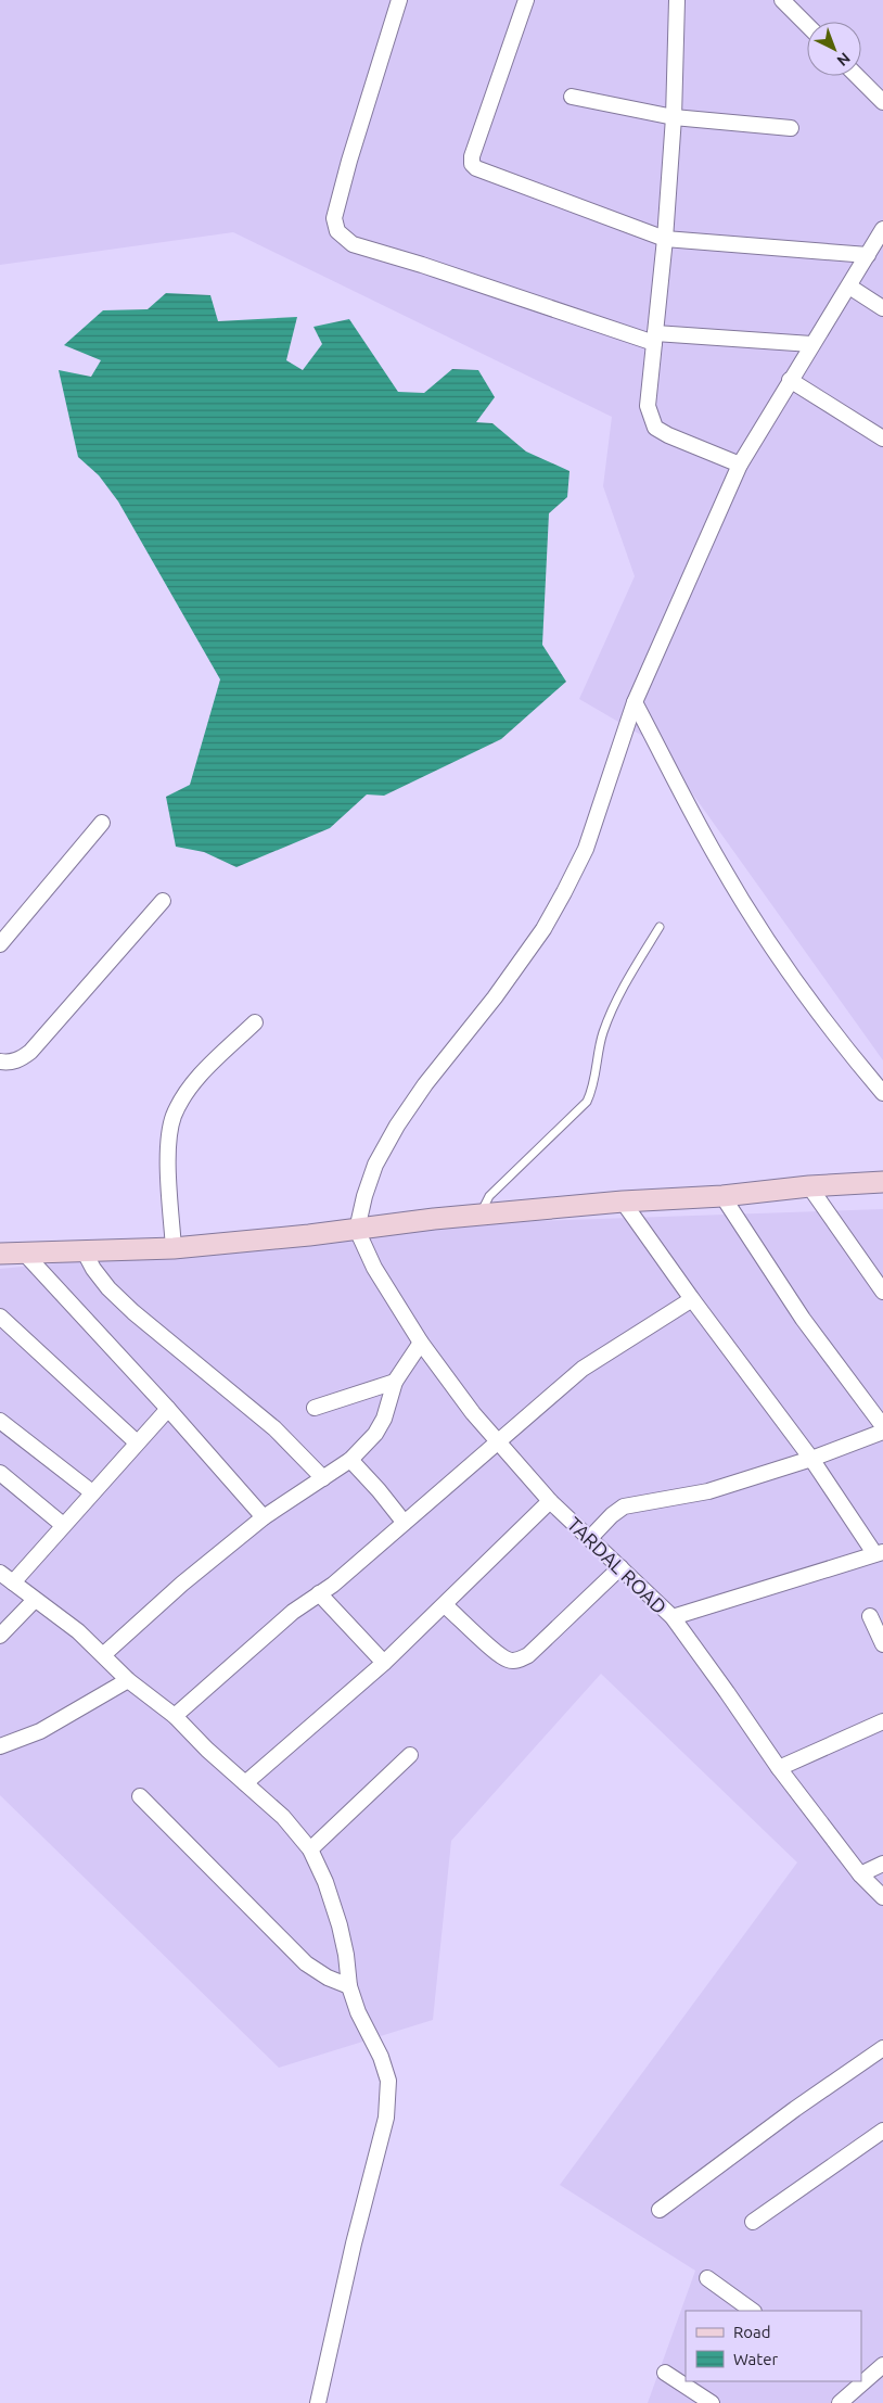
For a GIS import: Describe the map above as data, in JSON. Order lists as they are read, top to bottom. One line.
{"streets":{"street":["TARDAL ROAD"]},"legend":["Road","Water"],"north":"bottom right"}
